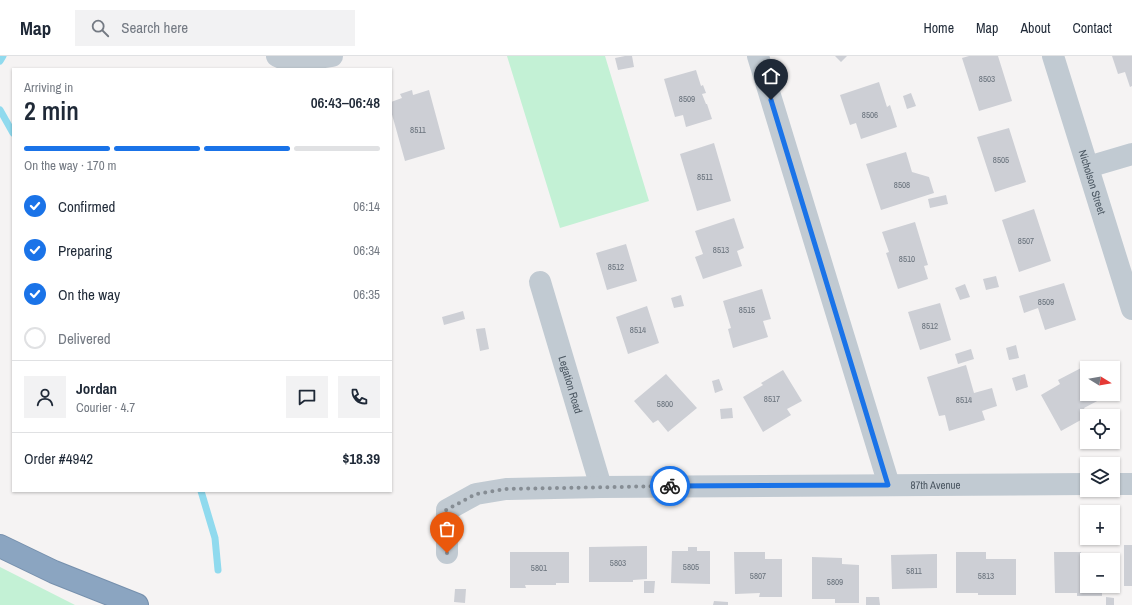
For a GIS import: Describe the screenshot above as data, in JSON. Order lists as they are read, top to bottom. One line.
{"streets":{"street":["Nicholson Street","Legation Road","87th Avenue"]},"crossings":[["Legation Road","87th Avenue"]],"house_numbers":["8503","8509","8506","8511","8505","8511","8508","8507","8513","8510","8512","8509","8515","8512","8514","8517","8514","5800","5803","5805","5801","5811","5807","5813","5809"],"north":"right","page":{"header":"Map","search":"Search here","nav":["Home","Map","About","Contact"],"heading":["2 min","Arriving in","06:43–06:48"],"panel":["Jordan","Courier · 4.7","Order #4942","$18.39"],"bar":"On the way · 170 m","list":[["Confirmed","06:14"],["Preparing","06:34"],["On the way","06:35"],"Delivered"],"map_buttons":["+","−"]}}
